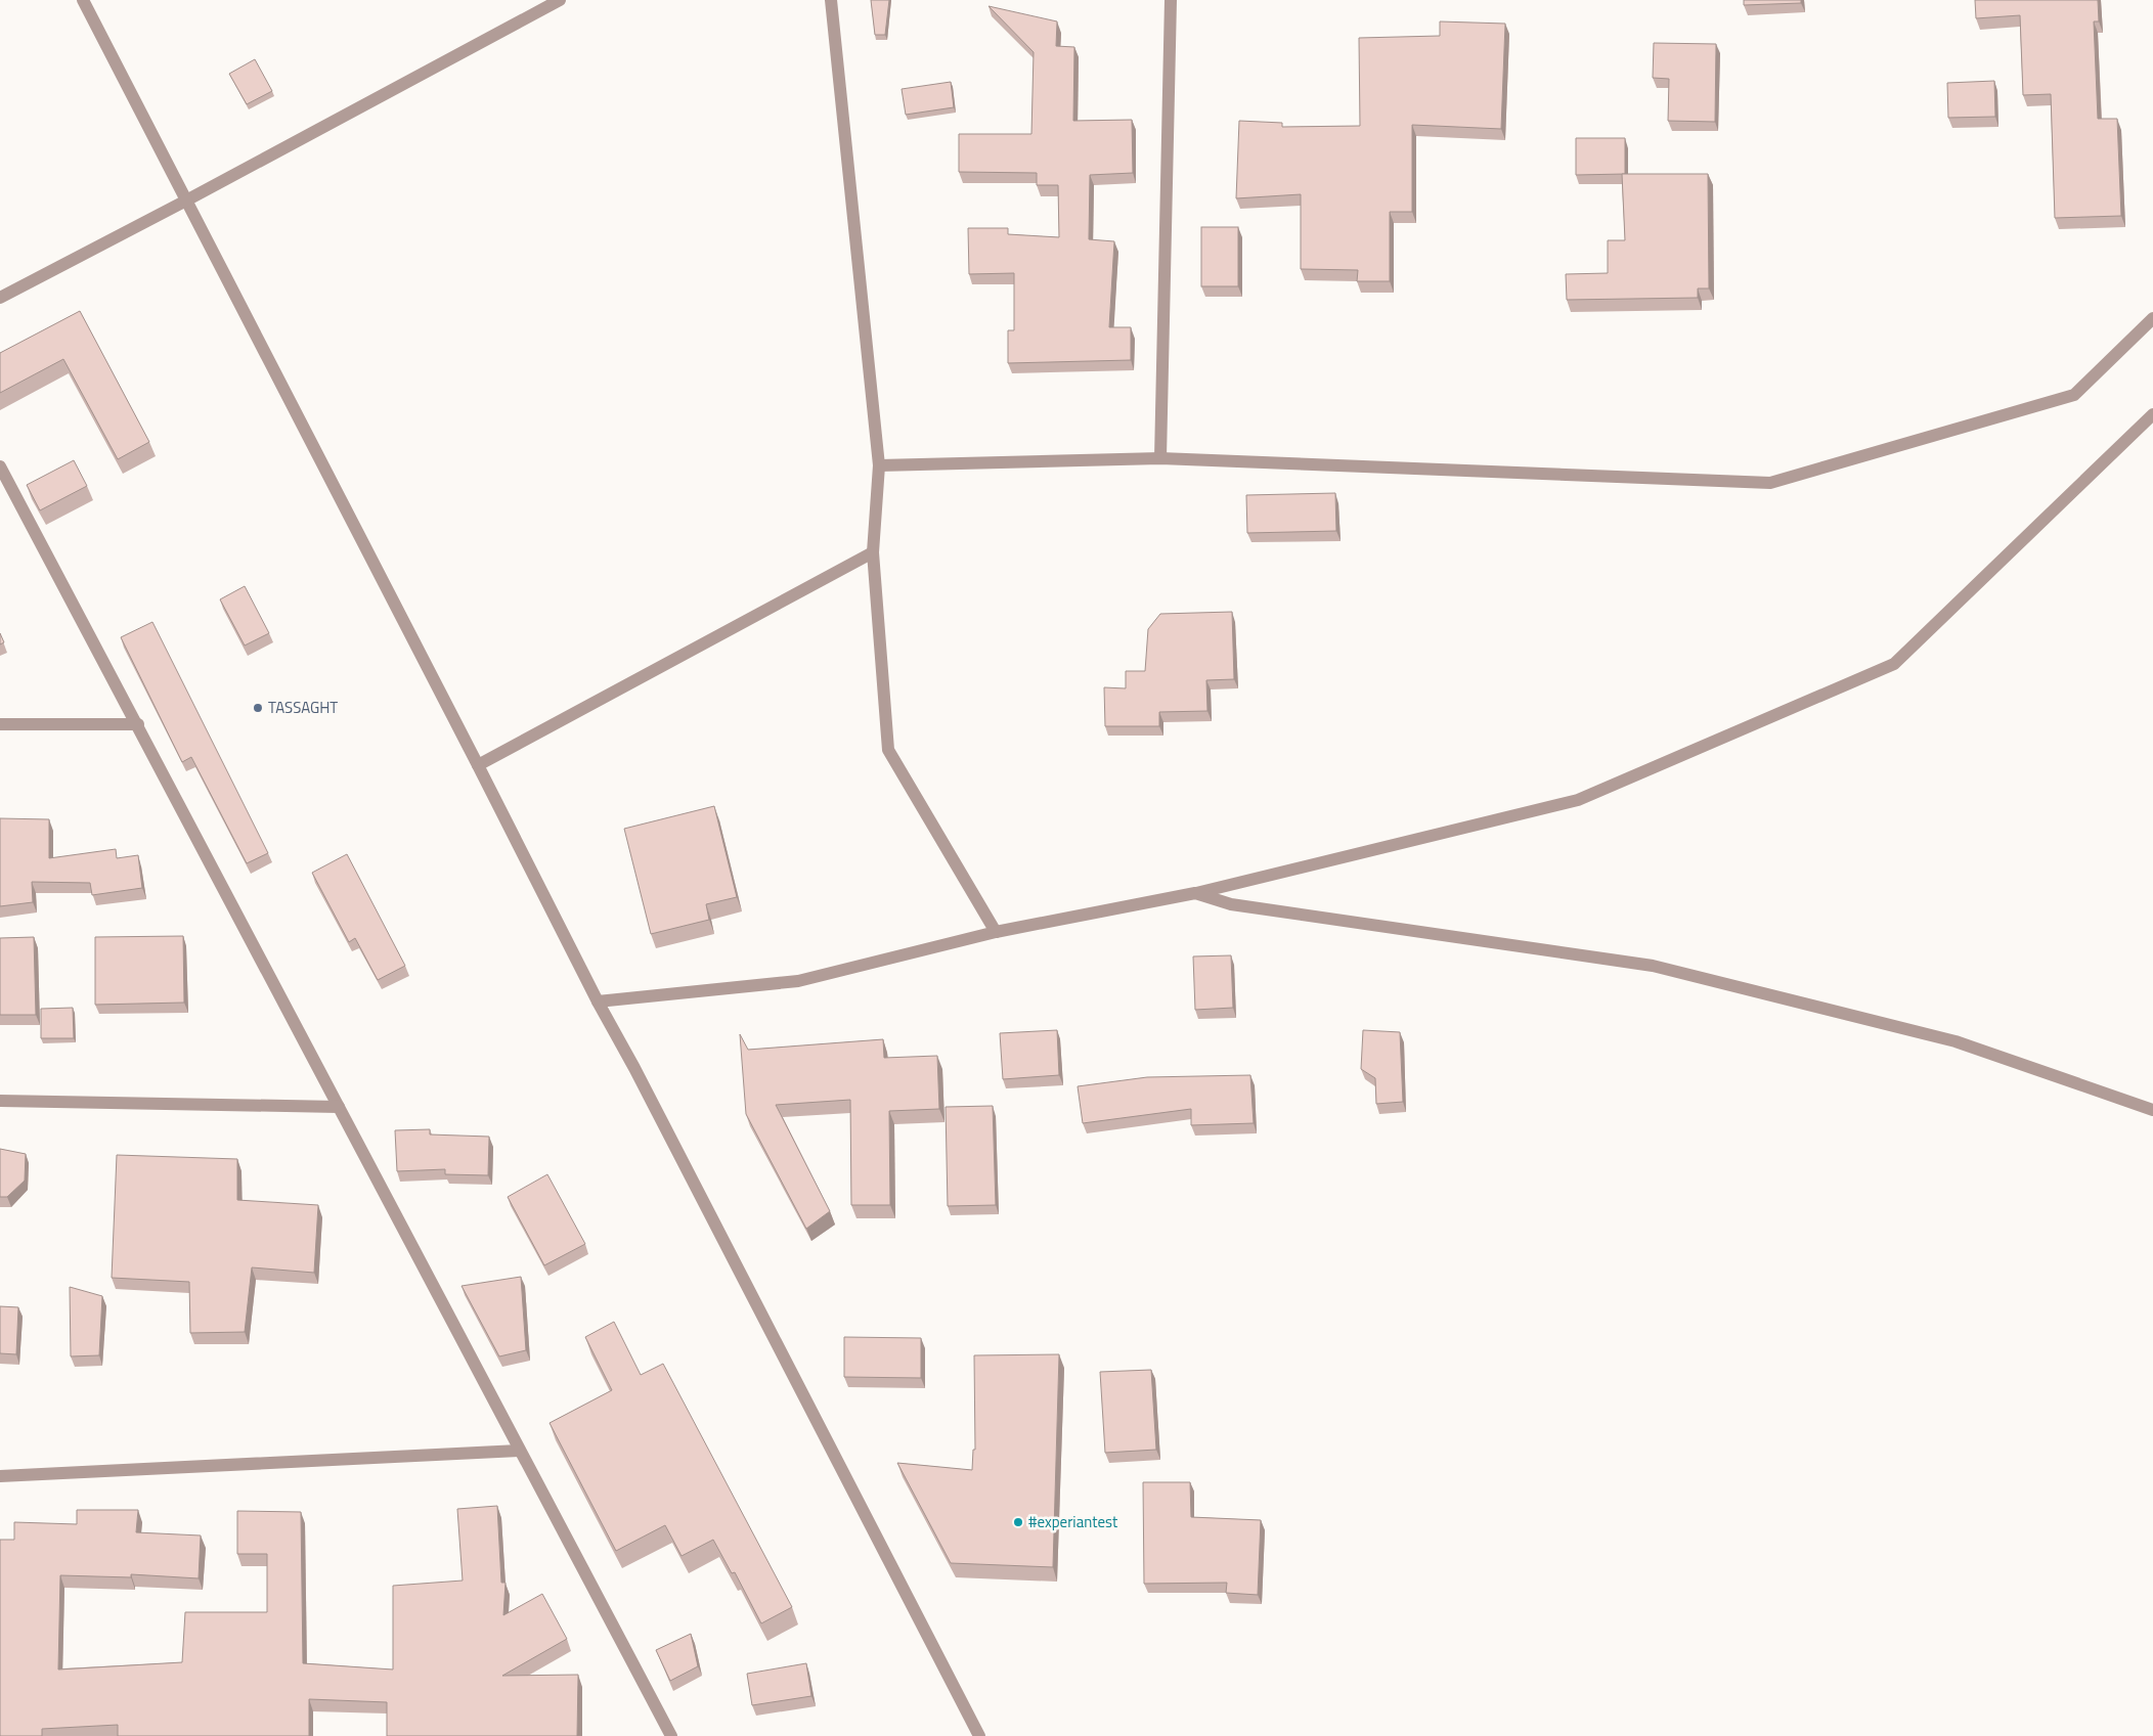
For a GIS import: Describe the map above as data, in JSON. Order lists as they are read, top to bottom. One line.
{"places":["TASSAGHT","#experiantest"]}
